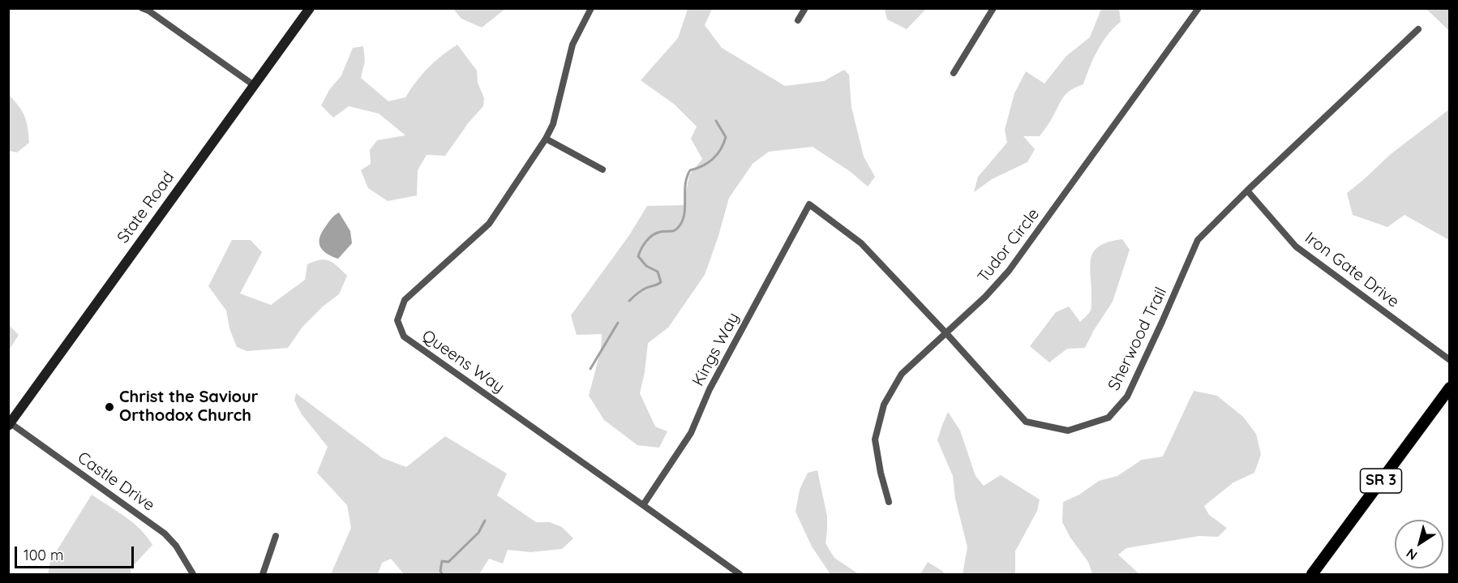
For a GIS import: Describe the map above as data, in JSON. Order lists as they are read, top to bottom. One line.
{"streets":{"main road":["State Road","SR 3"],"street":["Tudor Circle","Iron Gate Drive","Sherwood Trail","Kings Way","Queens Way","Castle Drive"]},"crossings":[["State Road","Castle Drive"],["Tudor Circle","Sherwood Trail"],["Iron Gate Drive","Sherwood Trail"],["Sherwood Trail","Kings Way"],["Kings Way","Queens Way"]],"places":["Christ the Saviour Orthodox Church"],"scale_bar":"100 m","north":"bottom left"}
